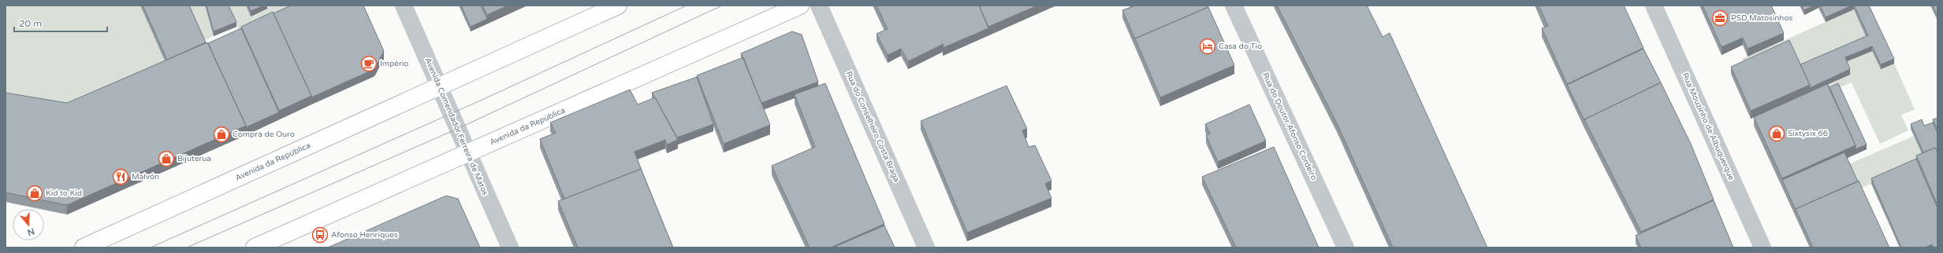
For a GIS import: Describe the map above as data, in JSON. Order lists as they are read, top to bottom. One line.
{"streets":{"main road":["Avenida da República"],"street":["Avenida Comendador Ferreira de Matos","Rua do Conselheiro Costa Braga","Rua do Doutor Afonso Cordeiro","Rua Mouzinho de Albuquerque"]},"crossings":[["Avenida Comendador Ferreira de Matos","Avenida da República"]],"places":{"office":["PSD Matosinhos"],"hotel":["Casa do Tio"],"cafe":["Império"],"shop":["Sixtysix 66","Compra de Ouro","Bijuterua","Kid to Kid"],"restaurant":["Malvón"],"bus stop":["Afonso Henriques"]},"scale_bar":"20 m","north":"bottom"}
